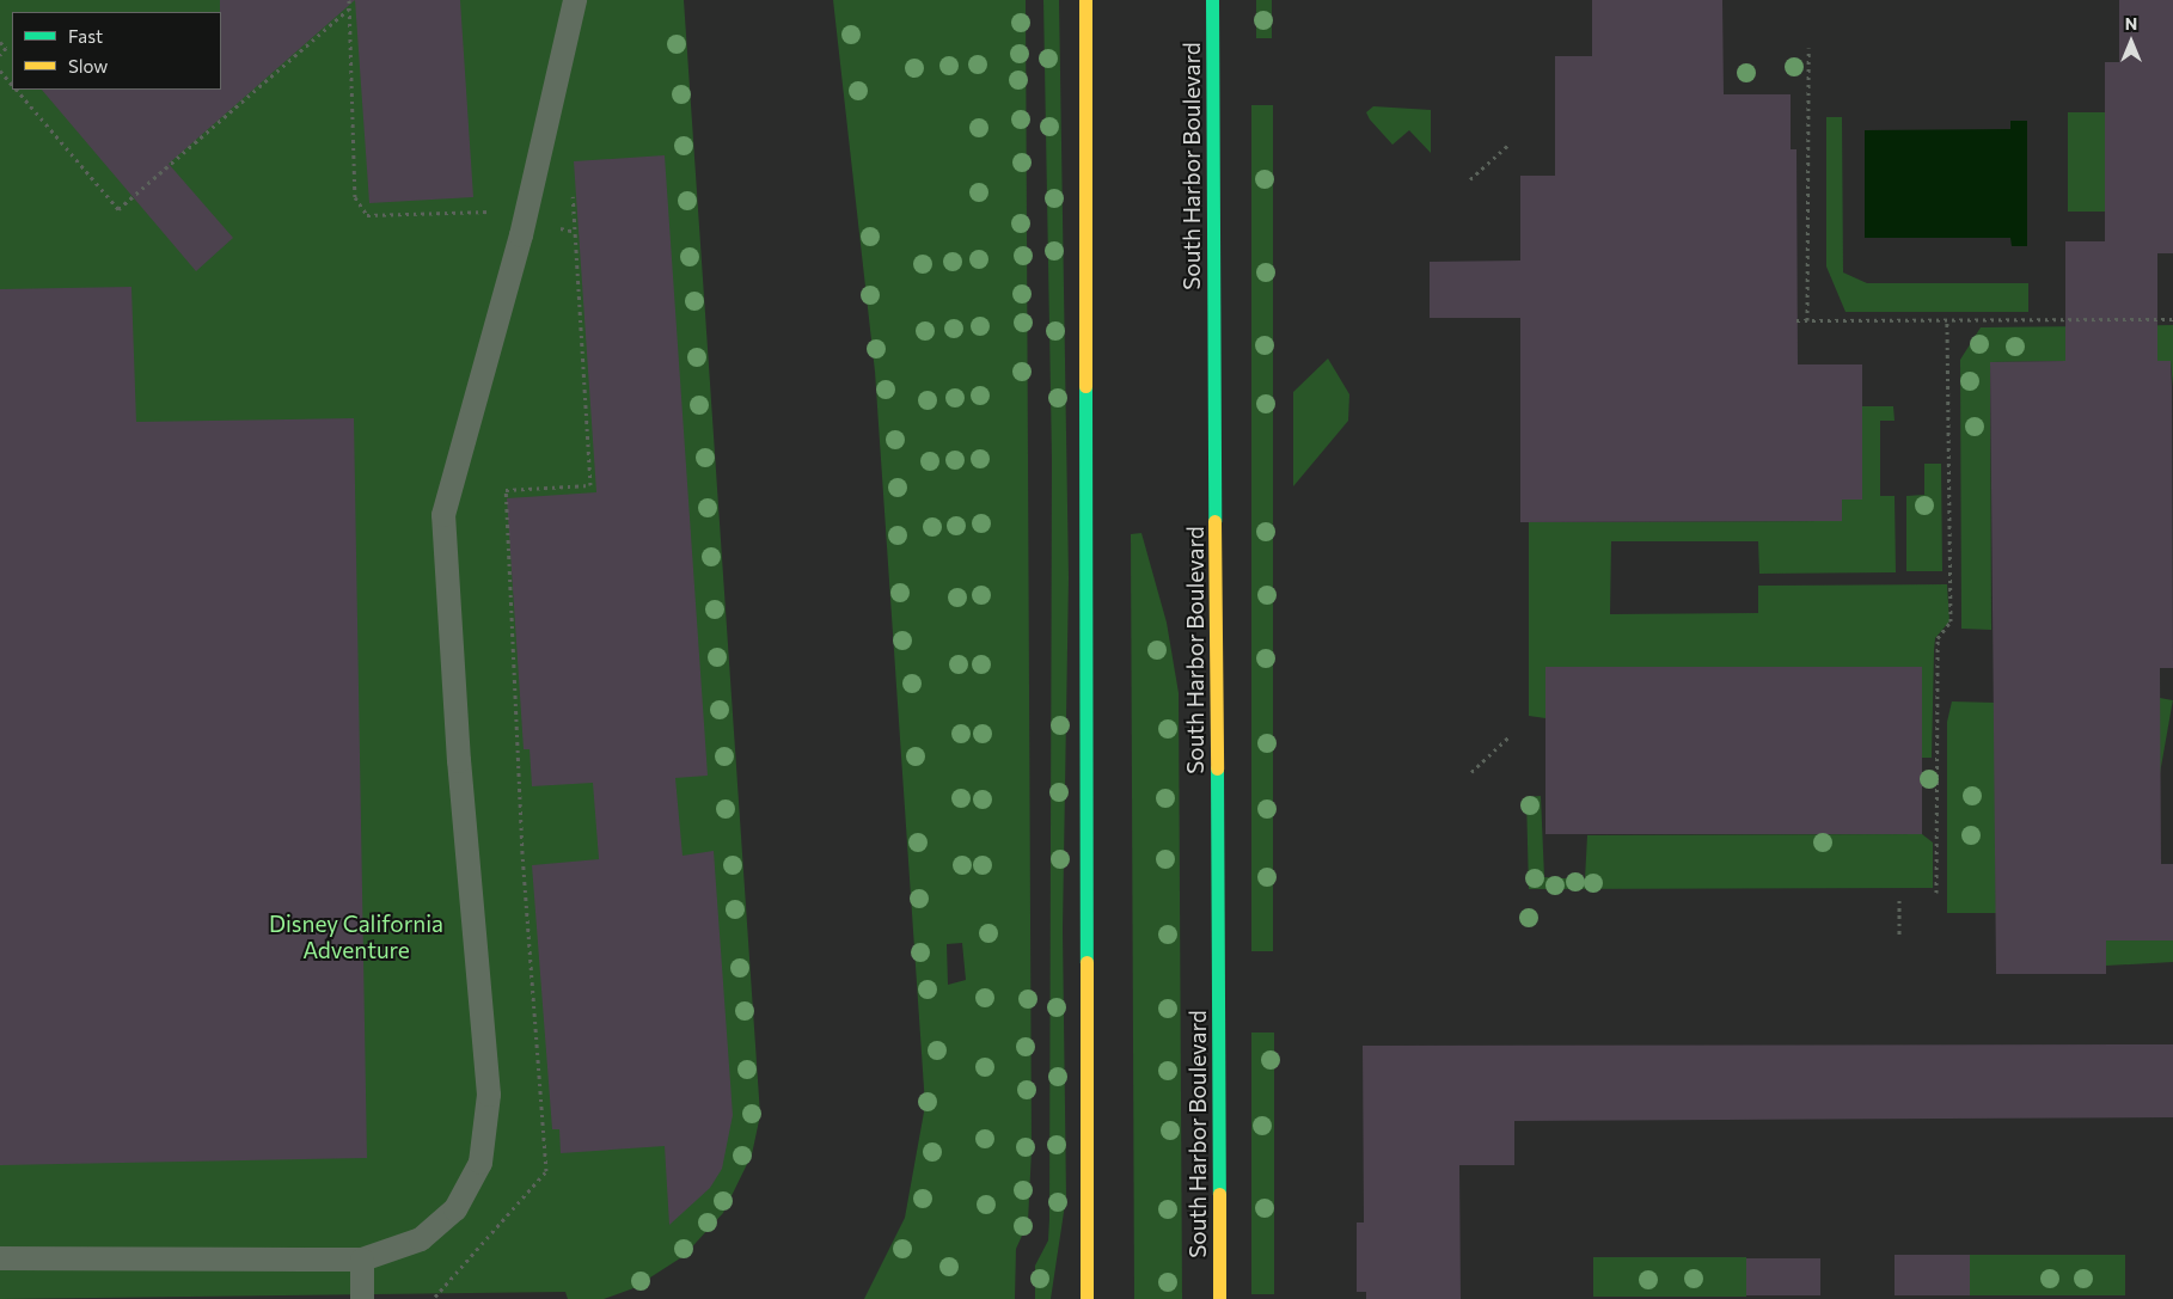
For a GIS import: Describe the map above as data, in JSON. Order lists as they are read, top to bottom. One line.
{"streets":{"main road":["South Harbor Boulevard"]},"parks":["Disney California Adventure"],"legend":["Fast","Slow"],"north":"top"}
